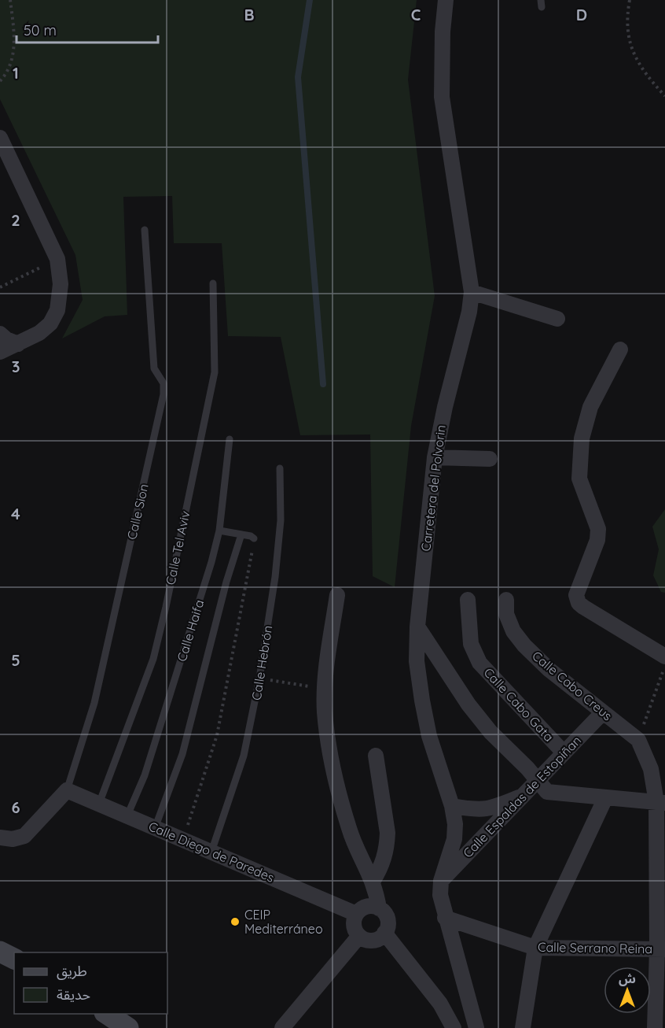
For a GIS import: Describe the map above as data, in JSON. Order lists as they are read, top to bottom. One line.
{"streets":{"street":["Carretera del Polvorin","Calle Cabo Creus","Calle Cabo Gata","Calle Espaldas de Estopiñan","Calle Diego de Paredes","Calle Serrano Reina"],"lane":["Calle Sion","Calle Tel Aviv","Calle Haifa","Calle Hebrón"]},"crossings":[["Carretera del Polvorin","Calle Espaldas de Estopiñan"],["Carretera del Polvorin","Calle Serrano Reina"],["Calle Sion","Calle Diego de Paredes"],["Calle Tel Aviv","Calle Diego de Paredes"],["Calle Haifa","Calle Diego de Paredes"],["Calle Hebrón","Calle Diego de Paredes"],["Calle Cabo Creus","Calle Espaldas de Estopiñan"],["Calle Cabo Gata","Calle Espaldas de Estopiñan"]],"places":["CEIP Mediterráneo"],"legend":["طريق","حديقة"],"scale_bar":"50 m","north":"top","grid":{"columns":["B","C","D"],"rows":["1","2","3","4","5","6"]}}
